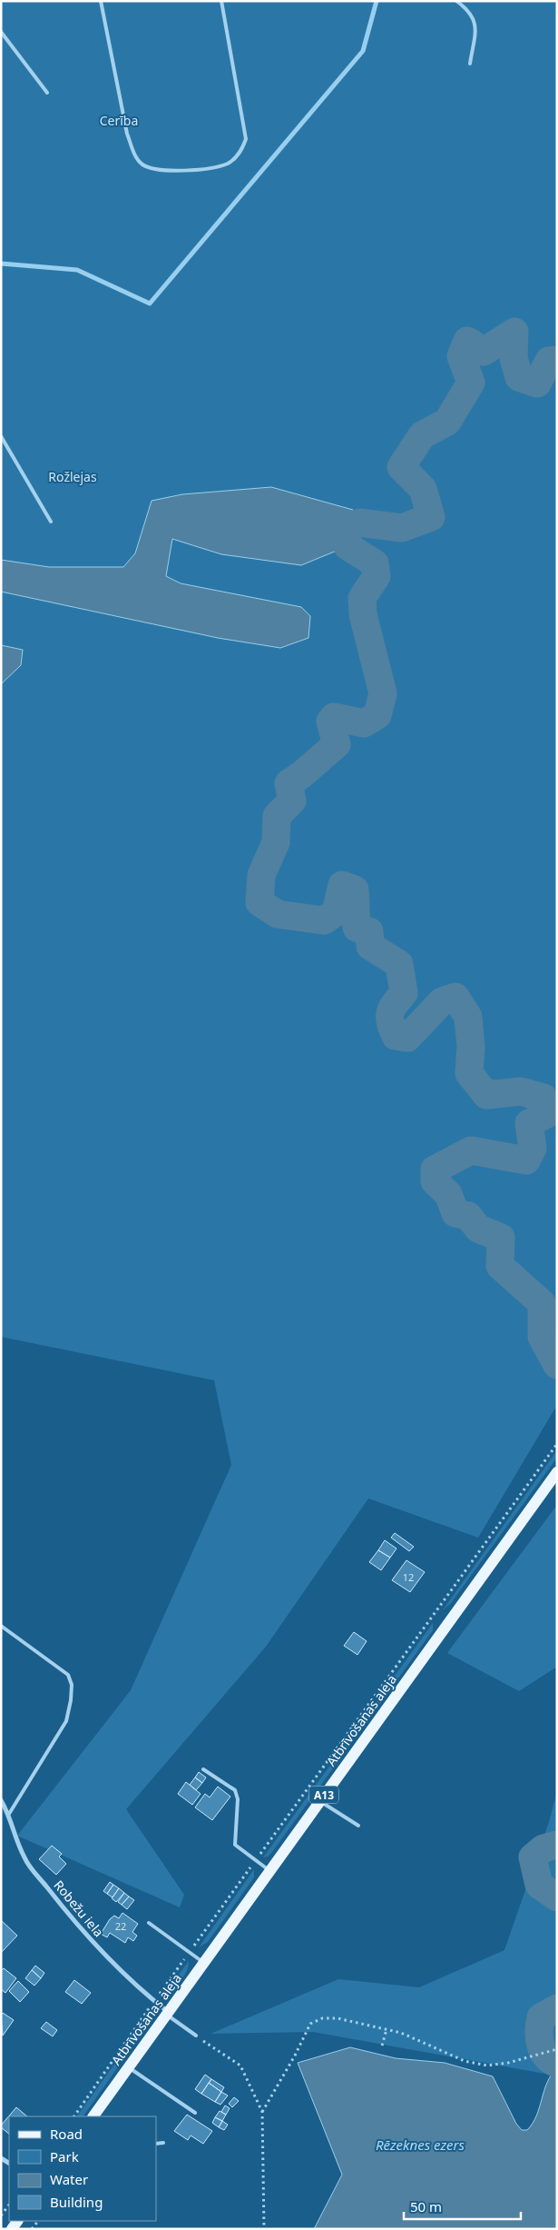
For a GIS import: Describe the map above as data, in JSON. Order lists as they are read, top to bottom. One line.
{"streets":{"main road":["Atbrīvošanas aleja","A13"],"street":["Robežu iela"]},"crossings":[["Atbrīvošanas aleja","Robežu iela"]],"water":["Rēzeknes ezers"],"parks":["Cerība","Rožlejas"],"house_numbers":["12","22"],"legend":["Road","Park","Water","Building"],"scale_bar":"50 m"}
